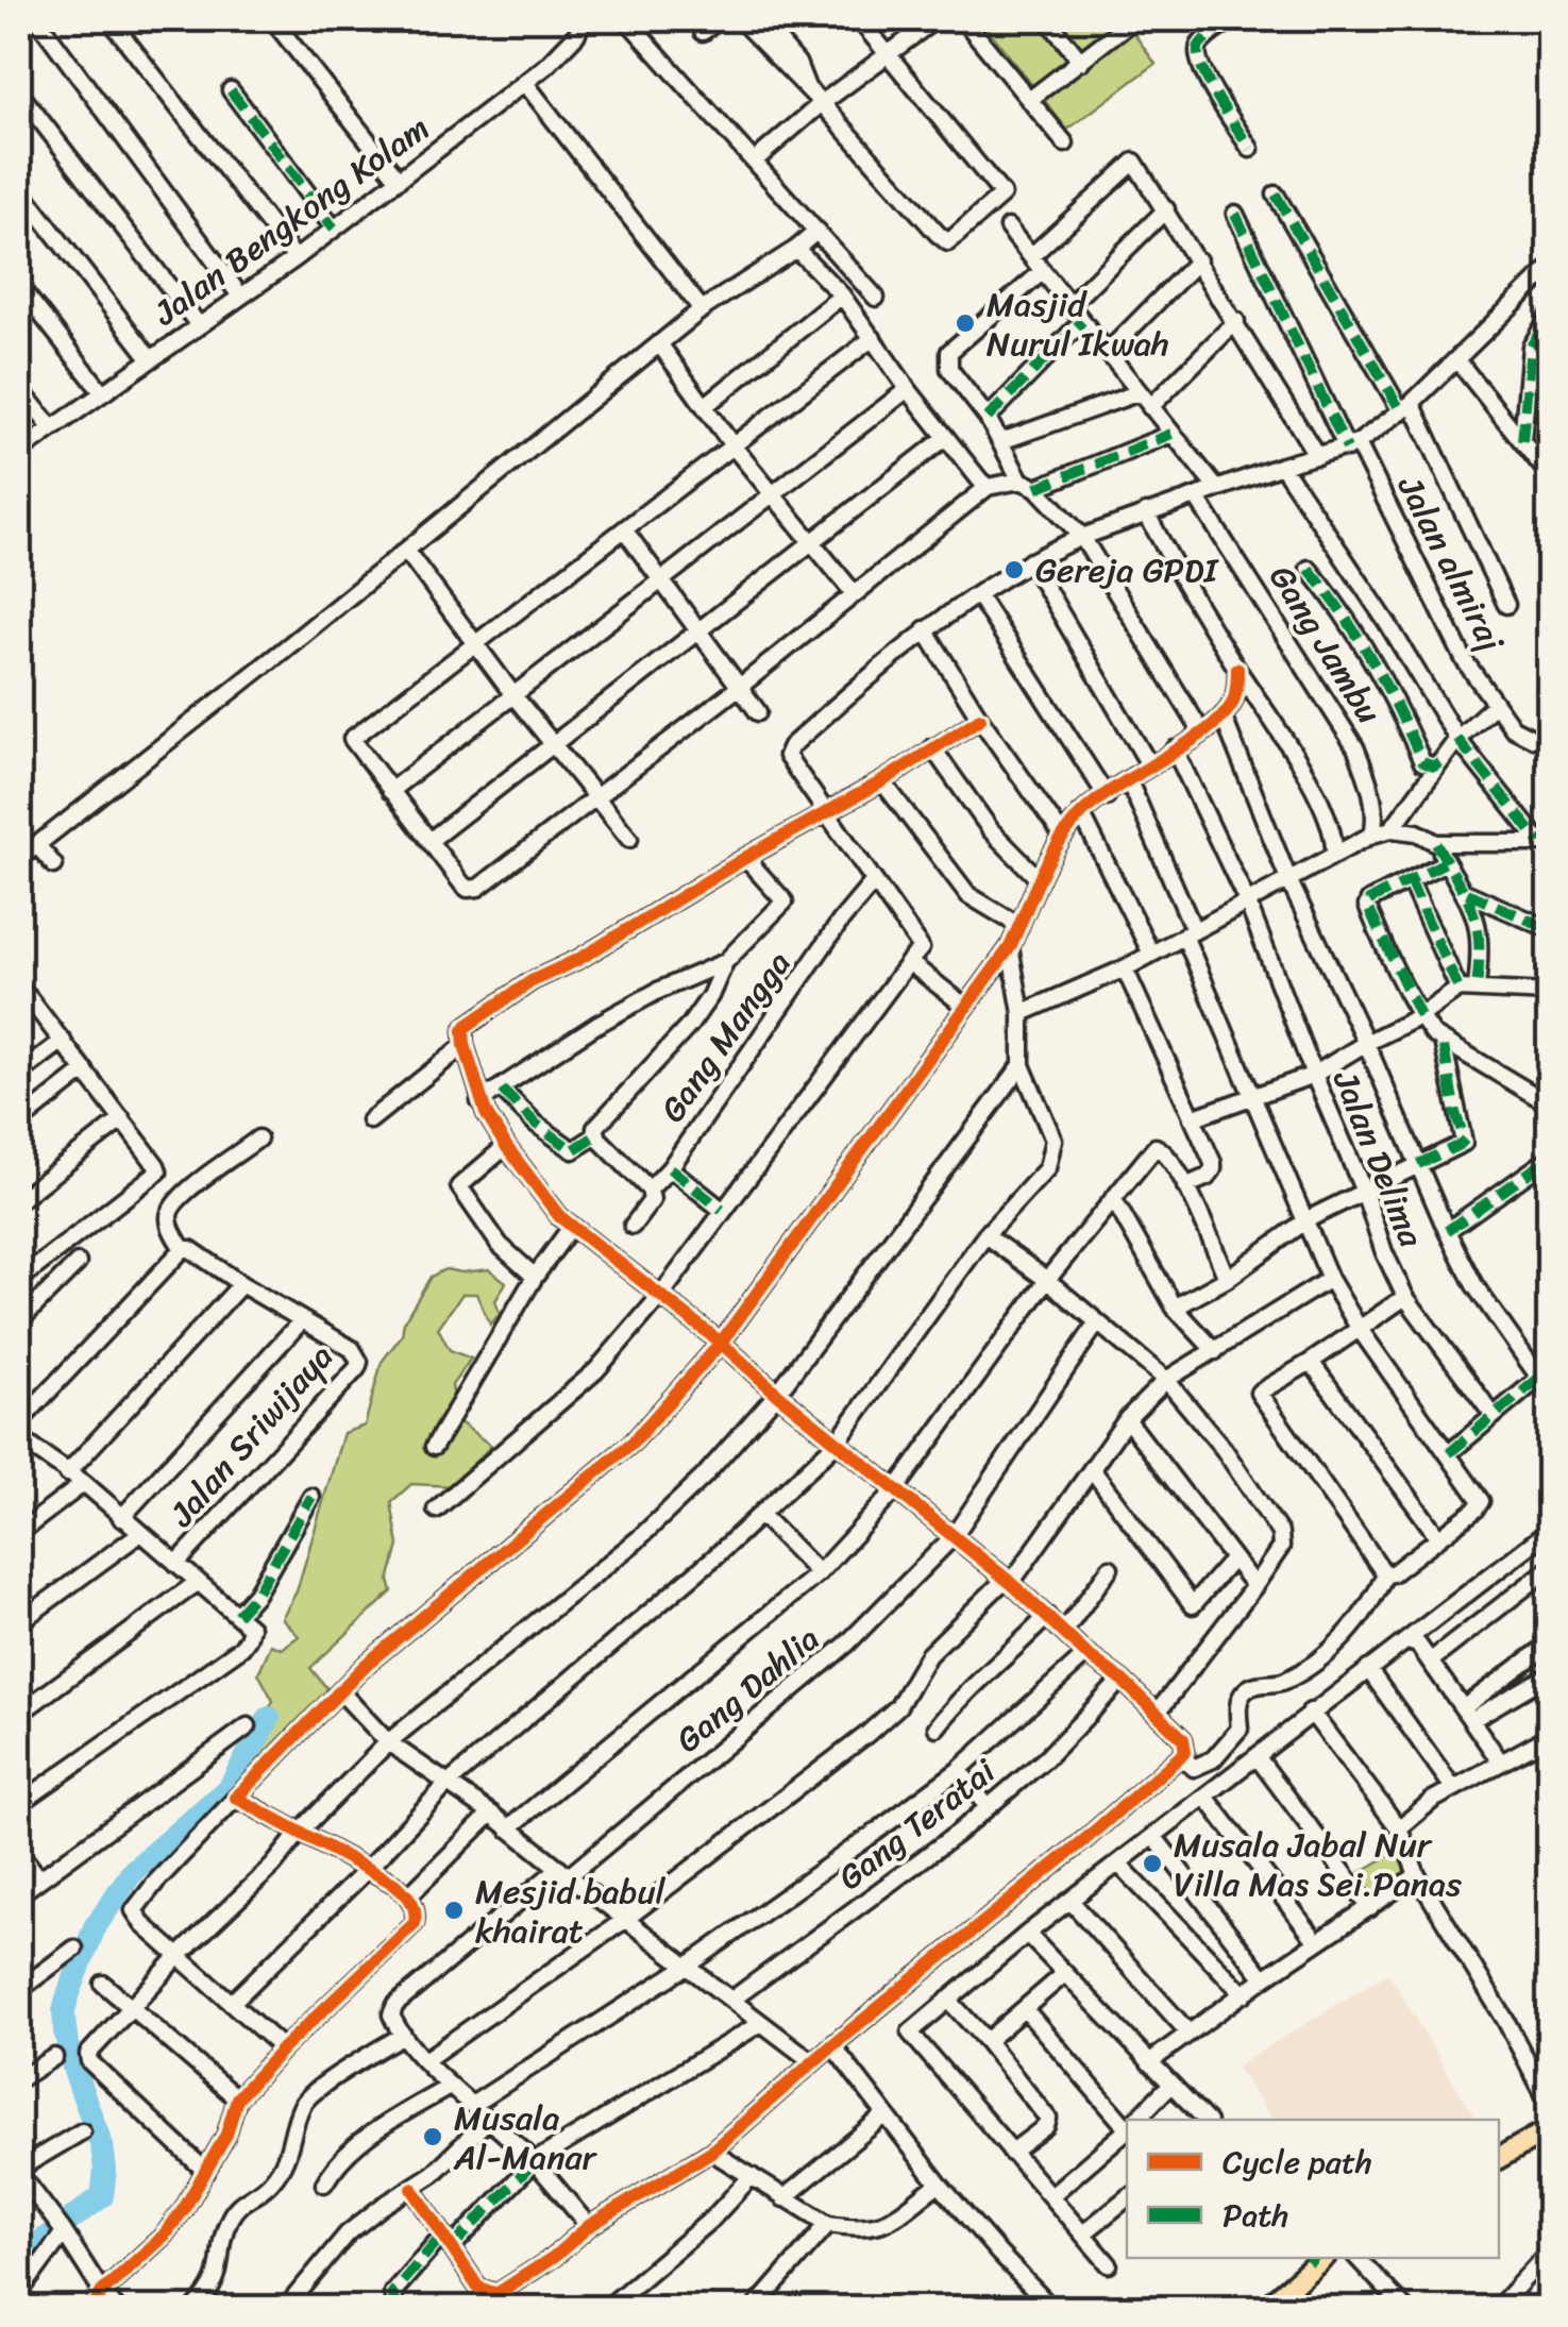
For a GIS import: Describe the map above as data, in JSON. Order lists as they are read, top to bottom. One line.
{"streets":{"street":["Jalan Bengkong Kolam","Jalan almiraj","Gang Jambu","Gang Mangga","Jalan Delima","Jalan Sriwijaya","Gang Dahlia","Gang Teratai"]},"places":["Masjid Nurul Ikwah","Gereja GPDI","Musala Jabal Nur Villa Mas Sei.Panas","Mesjid babul khairat","Musala Al-Manar"],"legend":["Cycle path","Path"]}
